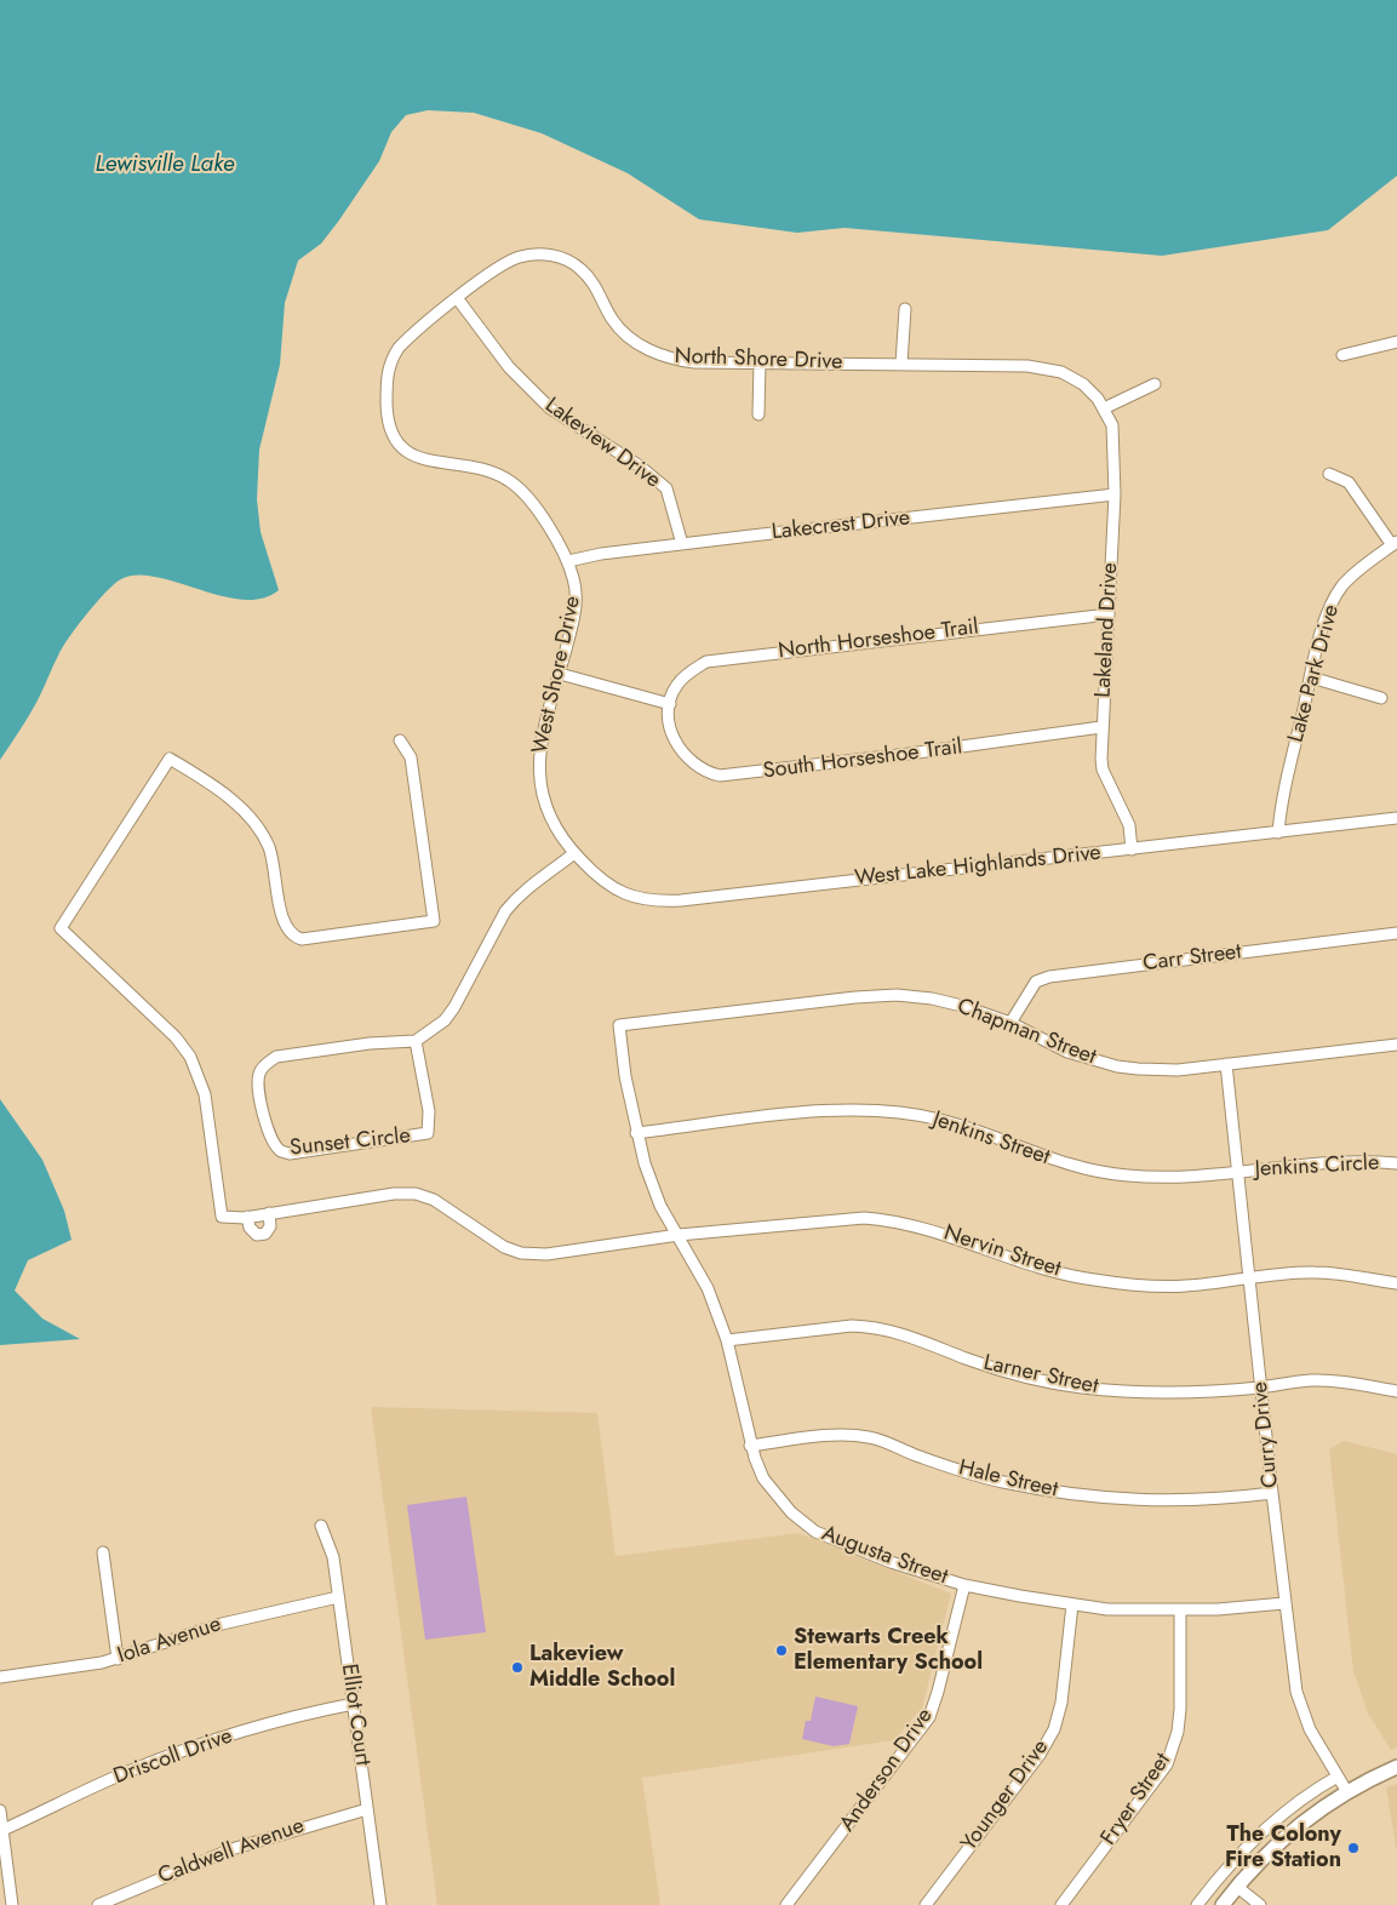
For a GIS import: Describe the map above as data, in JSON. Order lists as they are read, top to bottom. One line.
{"streets":{"street":["North Shore Drive","Lakeview Drive","Lakecrest Drive","Lakeland Drive","North Horseshoe Trail","Lake Park Drive","West Shore Drive","South Horseshoe Trail","West Lake Highlands Drive","Carr Street","Chapman Street","Jenkins Street","Sunset Circle","Jenkins Circle","Nervin Street","Larner Street","Curry Drive","Hale Street","Augusta Street","Iola Avenue","Elliot Court","Driscoll Drive","Anderson Drive","Younger Drive","Fryer Street","Caldwell Avenue"]},"crossings":[["North Shore Drive","Lakeview Drive"],["North Shore Drive","Lakeland Drive"],["North Shore Drive","West Shore Drive"],["Lakeview Drive","Lakecrest Drive"],["Lakeview Drive","West Shore Drive"],["Lakecrest Drive","Lakeland Drive"],["Lakecrest Drive","West Shore Drive"],["Lakeland Drive","North Horseshoe Trail"],["Lakeland Drive","South Horseshoe Trail"],["Lakeland Drive","West Lake Highlands Drive"],["North Horseshoe Trail","South Horseshoe Trail"],["Lake Park Drive","West Lake Highlands Drive"],["West Shore Drive","West Lake Highlands Drive"],["Carr Street","Chapman Street"],["Chapman Street","Curry Drive"],["Chapman Street","Augusta Street"],["Jenkins Street","Jenkins Circle"],["Jenkins Street","Curry Drive"],["Jenkins Street","Augusta Street"],["Jenkins Circle","Curry Drive"],["Nervin Street","Curry Drive"],["Nervin Street","Augusta Street"],["Larner Street","Curry Drive"],["Larner Street","Augusta Street"],["Curry Drive","Hale Street"],["Curry Drive","Augusta Street"],["Hale Street","Augusta Street"],["Augusta Street","Anderson Drive"],["Augusta Street","Younger Drive"],["Augusta Street","Fryer Street"],["Iola Avenue","Elliot Court"],["Elliot Court","Driscoll Drive"],["Elliot Court","Caldwell Avenue"]],"water":["Lewisville Lake"],"places":["Stewarts Creek Elementary School","Lakeview Middle School","The Colony Fire Station"]}
